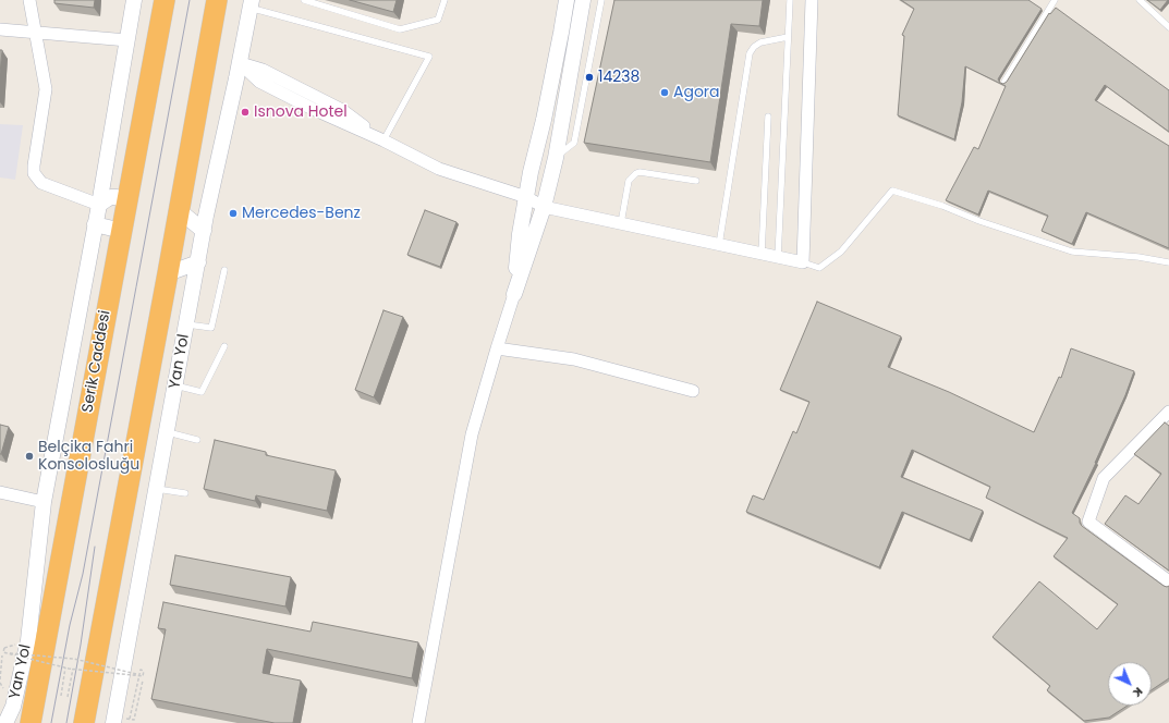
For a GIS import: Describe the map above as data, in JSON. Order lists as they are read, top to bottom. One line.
{"streets":{"highway":["Serik Caddesi"],"street":["Yan Yol"]},"places":["14238","Agora","Isnova Hotel","Mercedes-Benz","Belçika Fahri Konsolosluğu"],"north":"bottom right"}
